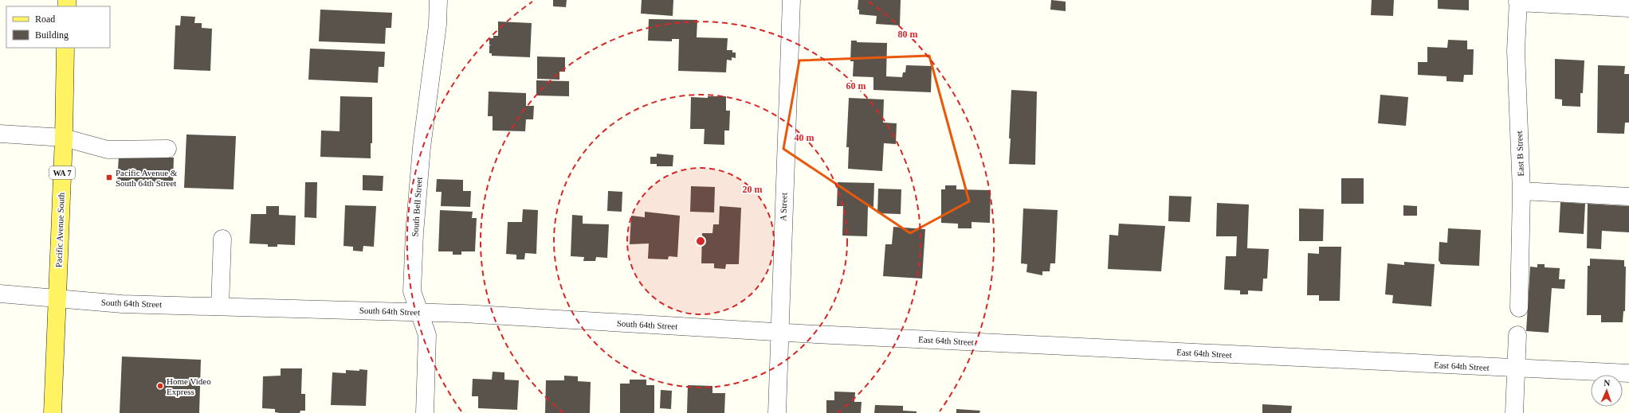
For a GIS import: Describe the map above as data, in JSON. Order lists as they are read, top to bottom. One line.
{"streets":{"main road":["WA 7","Pacific Avenue South"],"street":["East B Street","South Bell Street","A Street","South 64th Street","East 64th Street"]},"crossings":[["South Bell Street","South 64th Street"],["A Street","South 64th Street"],["A Street","East 64th Street"],["Pacific Avenue South","South 64th Street"],["South 64th Street","East 64th Street"]],"places":{"transit":["Pacific Avenue & South 64th Street"],"other":["Home Video Express"]},"legend":["Road","Building"],"north":"top","rings":["80 m","60 m","40 m","20 m"]}
